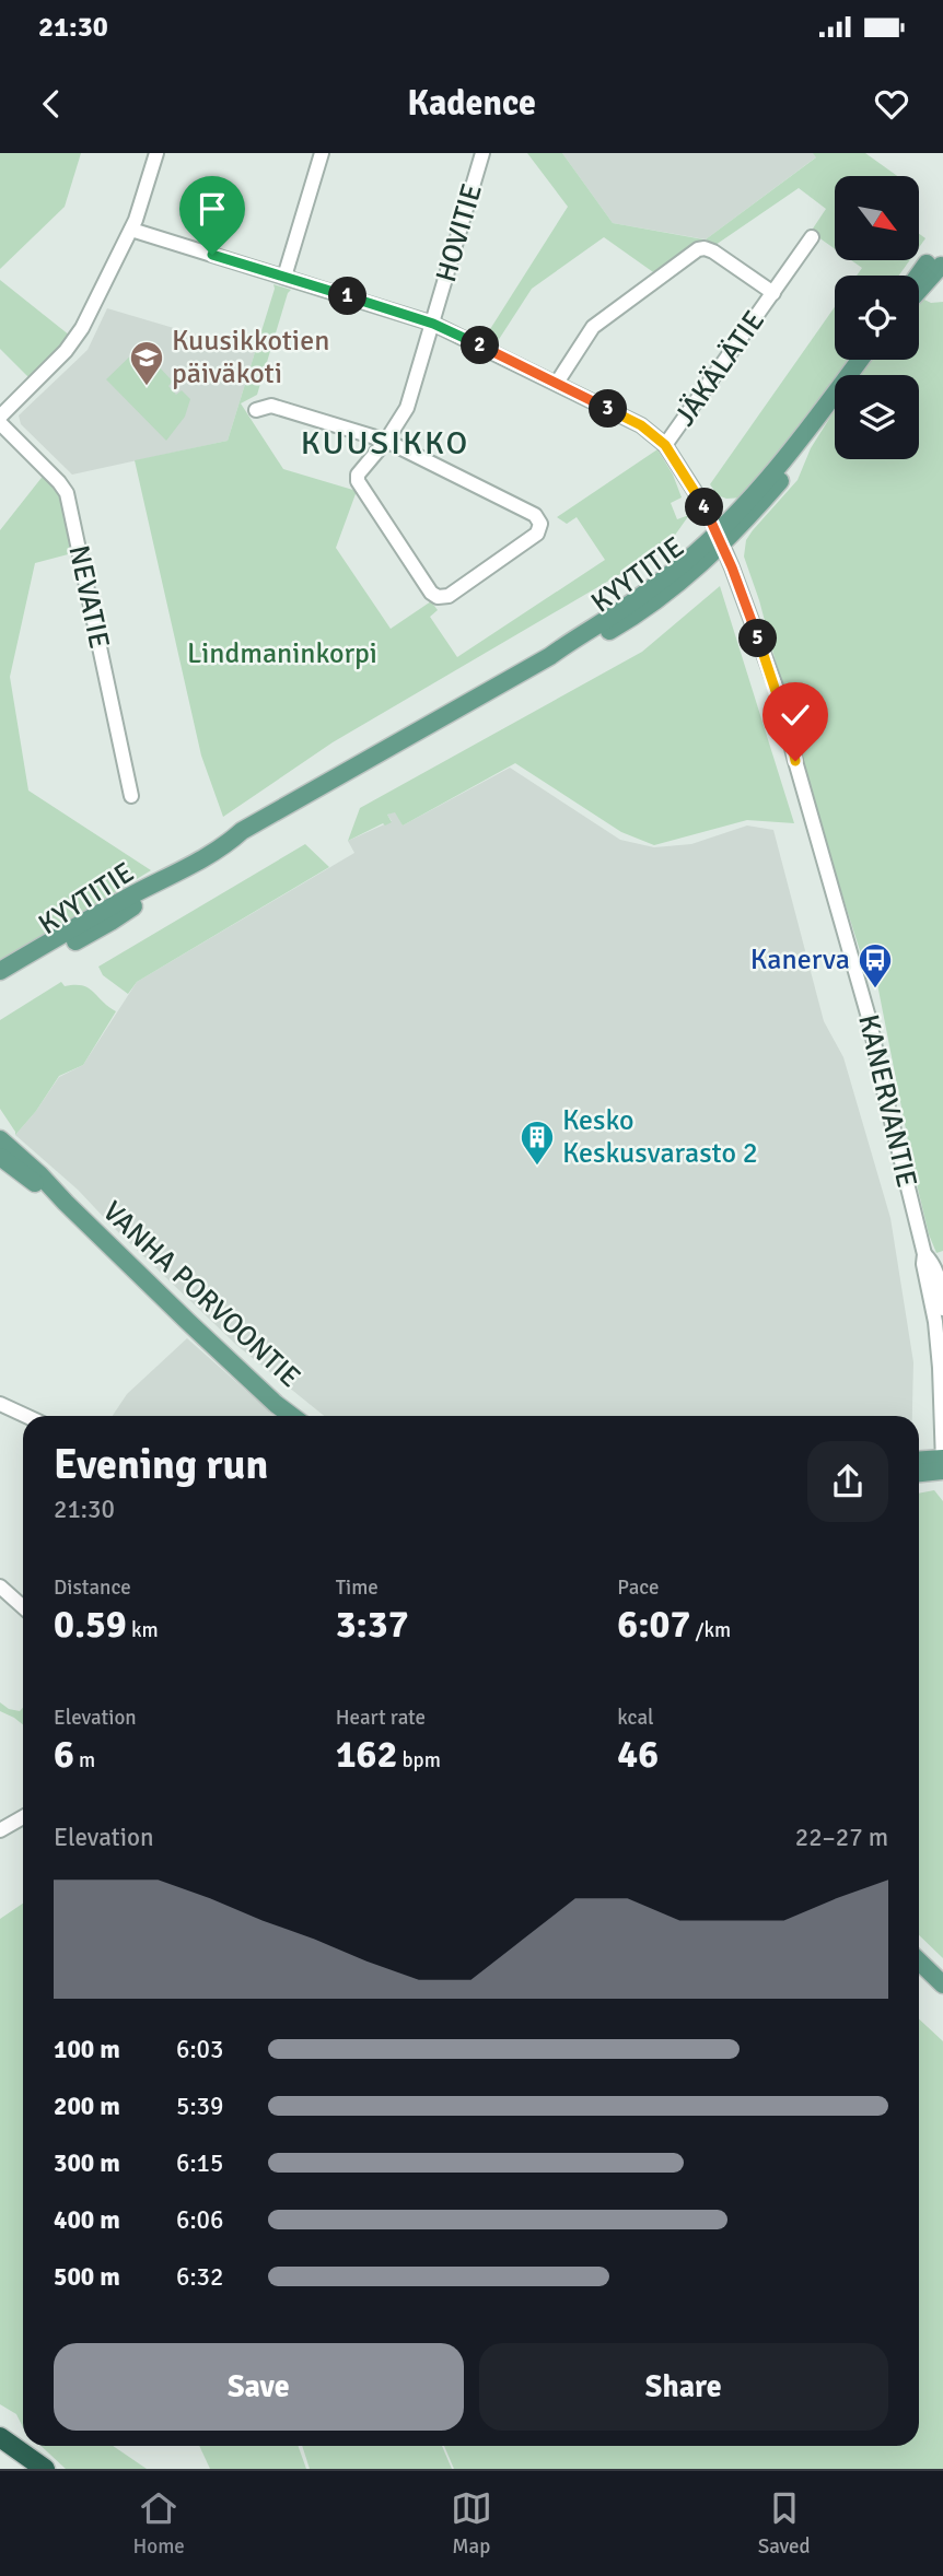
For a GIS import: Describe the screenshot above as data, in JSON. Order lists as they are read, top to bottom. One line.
{"streets":{"main road":["KYYTITIE","VANHA PORVOONTIE"],"street":["HOVITIE","JÄKÄLÄTIE","NEVATIE","KANERVANTIE"]},"crossings":[["JÄKÄLÄTIE","KANERVANTIE"],["KYYTITIE","KANERVANTIE"]],"districts":["KUUSIKKO"],"parks":["Lindmaninkorpi"],"places":{"school or university":["Kuusikkotien päiväkoti"],"bus stop":["Kanerva"],"building":["Kesko Keskusvarasto 2"]},"north":"bottom right","page":{"status":"21:30","header":"Kadence","pins":["1","2","3","4","5"],"heading":["Evening run","21:30"],"stats":[["Distance","0.59 km"],["Time","3:37"],["Pace","6:07 /km"],["Elevation","6 m"],["Heart rate","162 bpm"],["kcal","46"]],"chart":["Elevation","22–27 m"],"list":[{"name":"100 m","note":"6:03"},{"name":"200 m","note":"5:39"},{"name":"300 m","note":"6:15"},{"name":"400 m","note":"6:06"},{"name":"500 m","note":"6:32"}],"buttons":["Save","Share"],"tabs":["Home","Map","Saved"]}}
